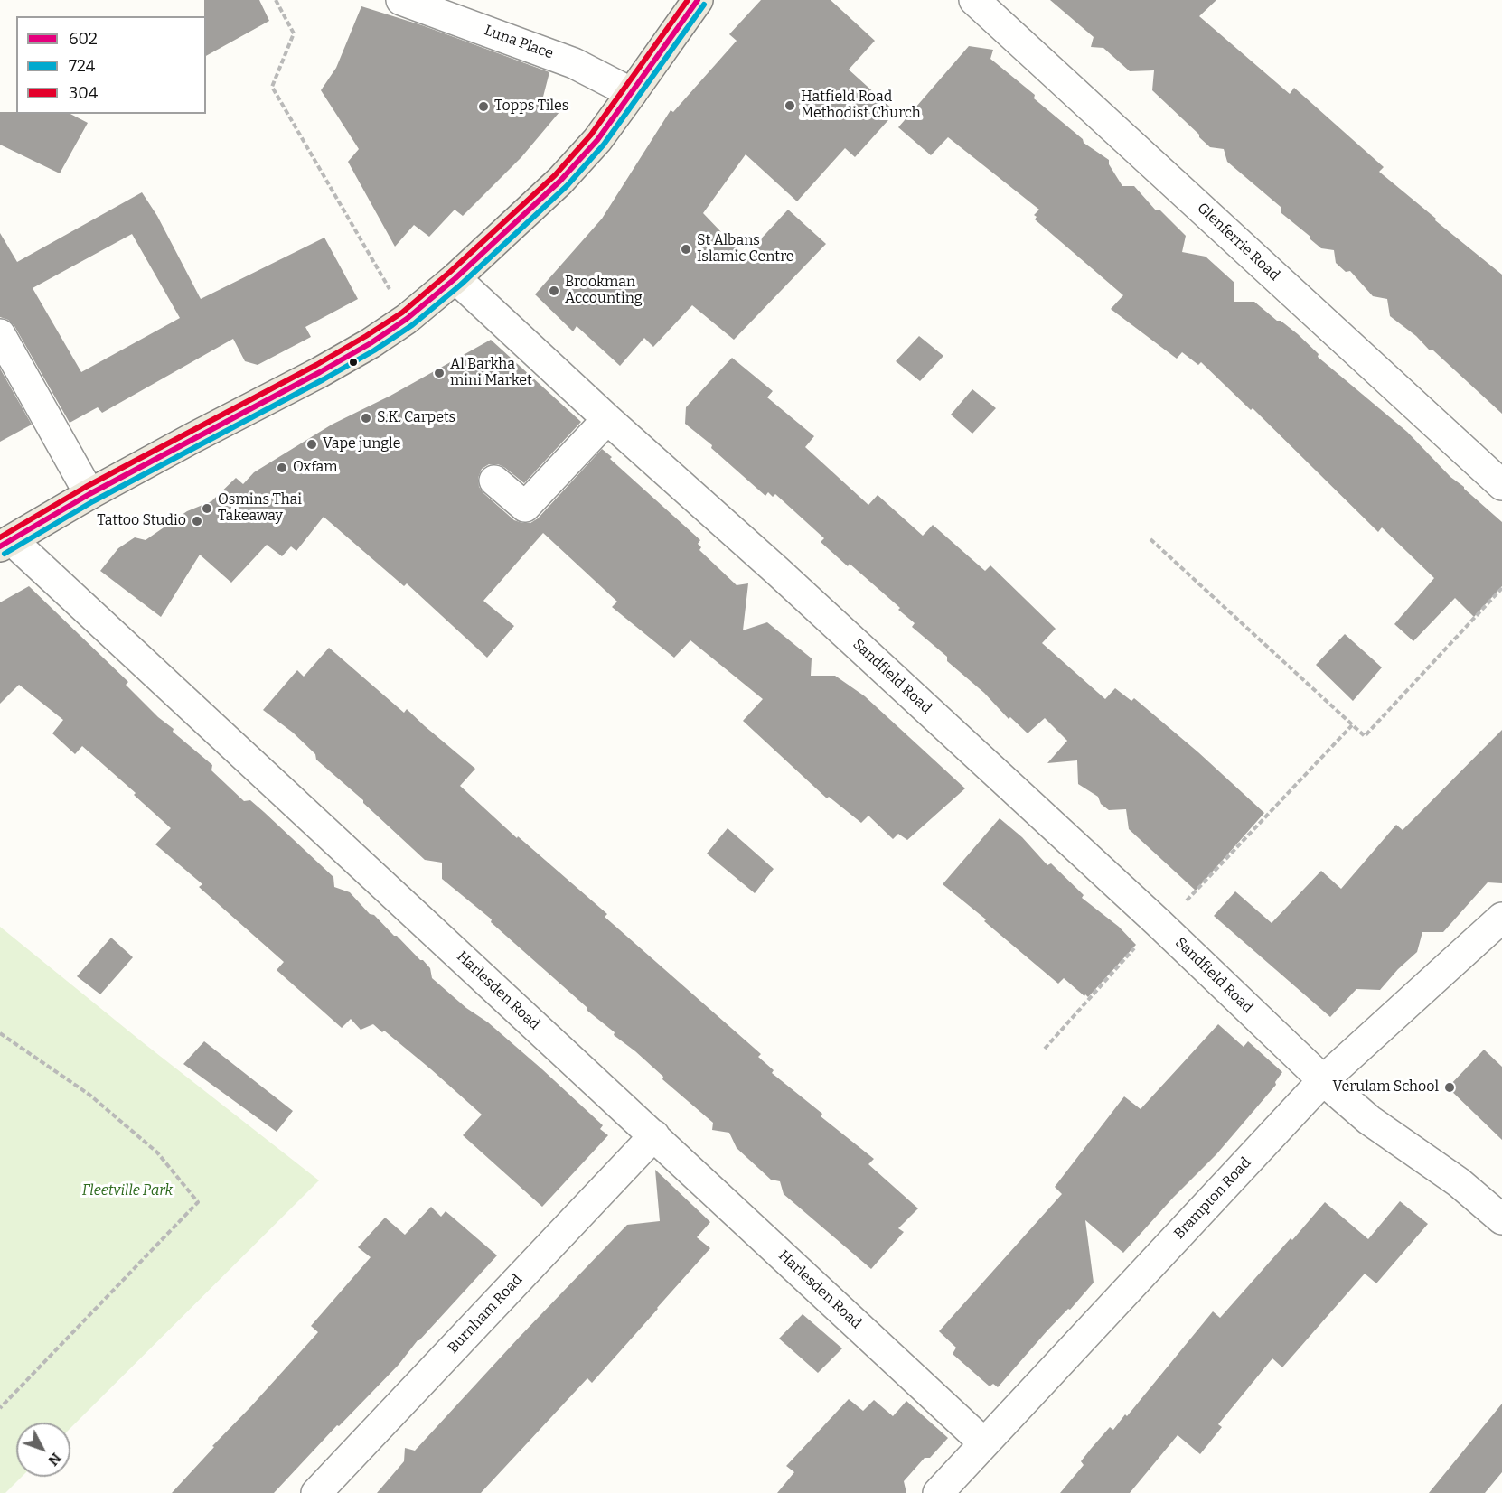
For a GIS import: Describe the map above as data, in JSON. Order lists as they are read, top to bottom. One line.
{"streets":{"street":["Luna Place","Glenferrie Road","Sandfield Road","Harlesden Road","Brampton Road","Burnham Road"]},"crossings":[["Sandfield Road","Brampton Road"],["Harlesden Road","Brampton Road"],["Harlesden Road","Burnham Road"]],"parks":["Fleetville Park"],"places":["Hatfield Road Methodist Church","Topps Tiles","St Albans Islamic Centre","Brookman Accounting","Al Barkha mini Market","S.K. Carpets","Vape jungle","Oxfam","Osmins Thai Takeaway","Tattoo Studio","Verulam School"],"lines":["transit line 602","transit line 304","transit line 724"],"legend":["602","724","304"],"north":"bottom right"}
